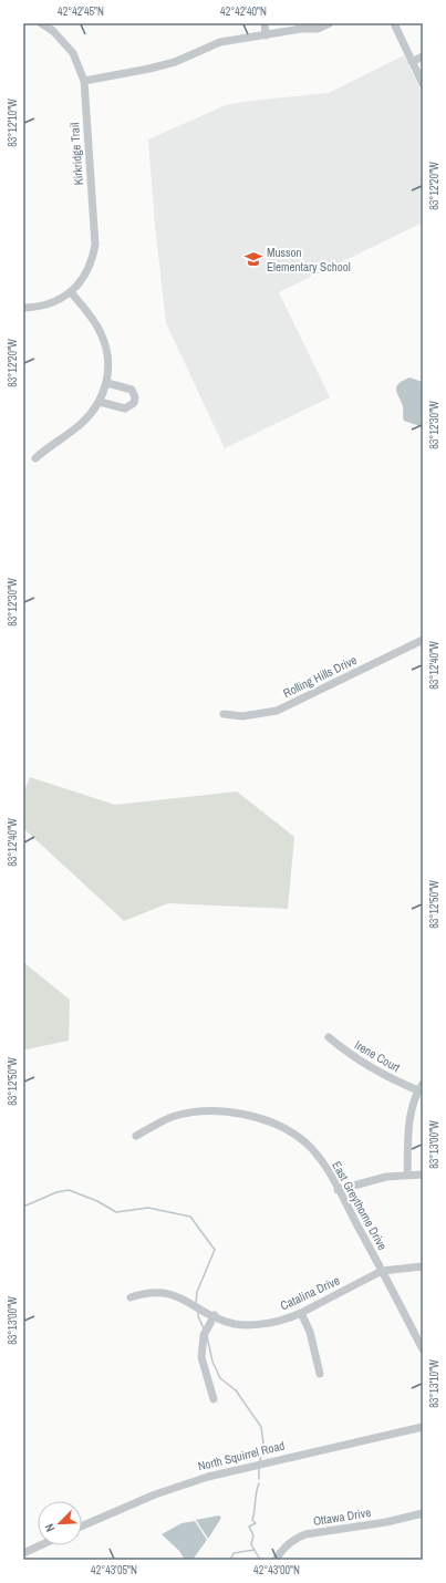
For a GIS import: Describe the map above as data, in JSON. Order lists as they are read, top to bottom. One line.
{"streets":{"street":["Kirkridge Trail","Rolling Hills Drive","Irene Court","East Greythorne Drive","Catalina Drive","North Squirrel Road","Ottawa Drive"]},"crossings":[["East Greythorne Drive","Catalina Drive"]],"places":{"school or university":["Musson Elementary School"]},"north":"bottom left","coordinates":["42°42'45\"N","42°42'40\"N","83°12'10\"W","83°12'20\"W","83°12'30\"W","83°12'40\"W","83°12'50\"W","83°13'00\"W","83°13'10\"W","42°43'05\"N","42°43'00\"N"]}
